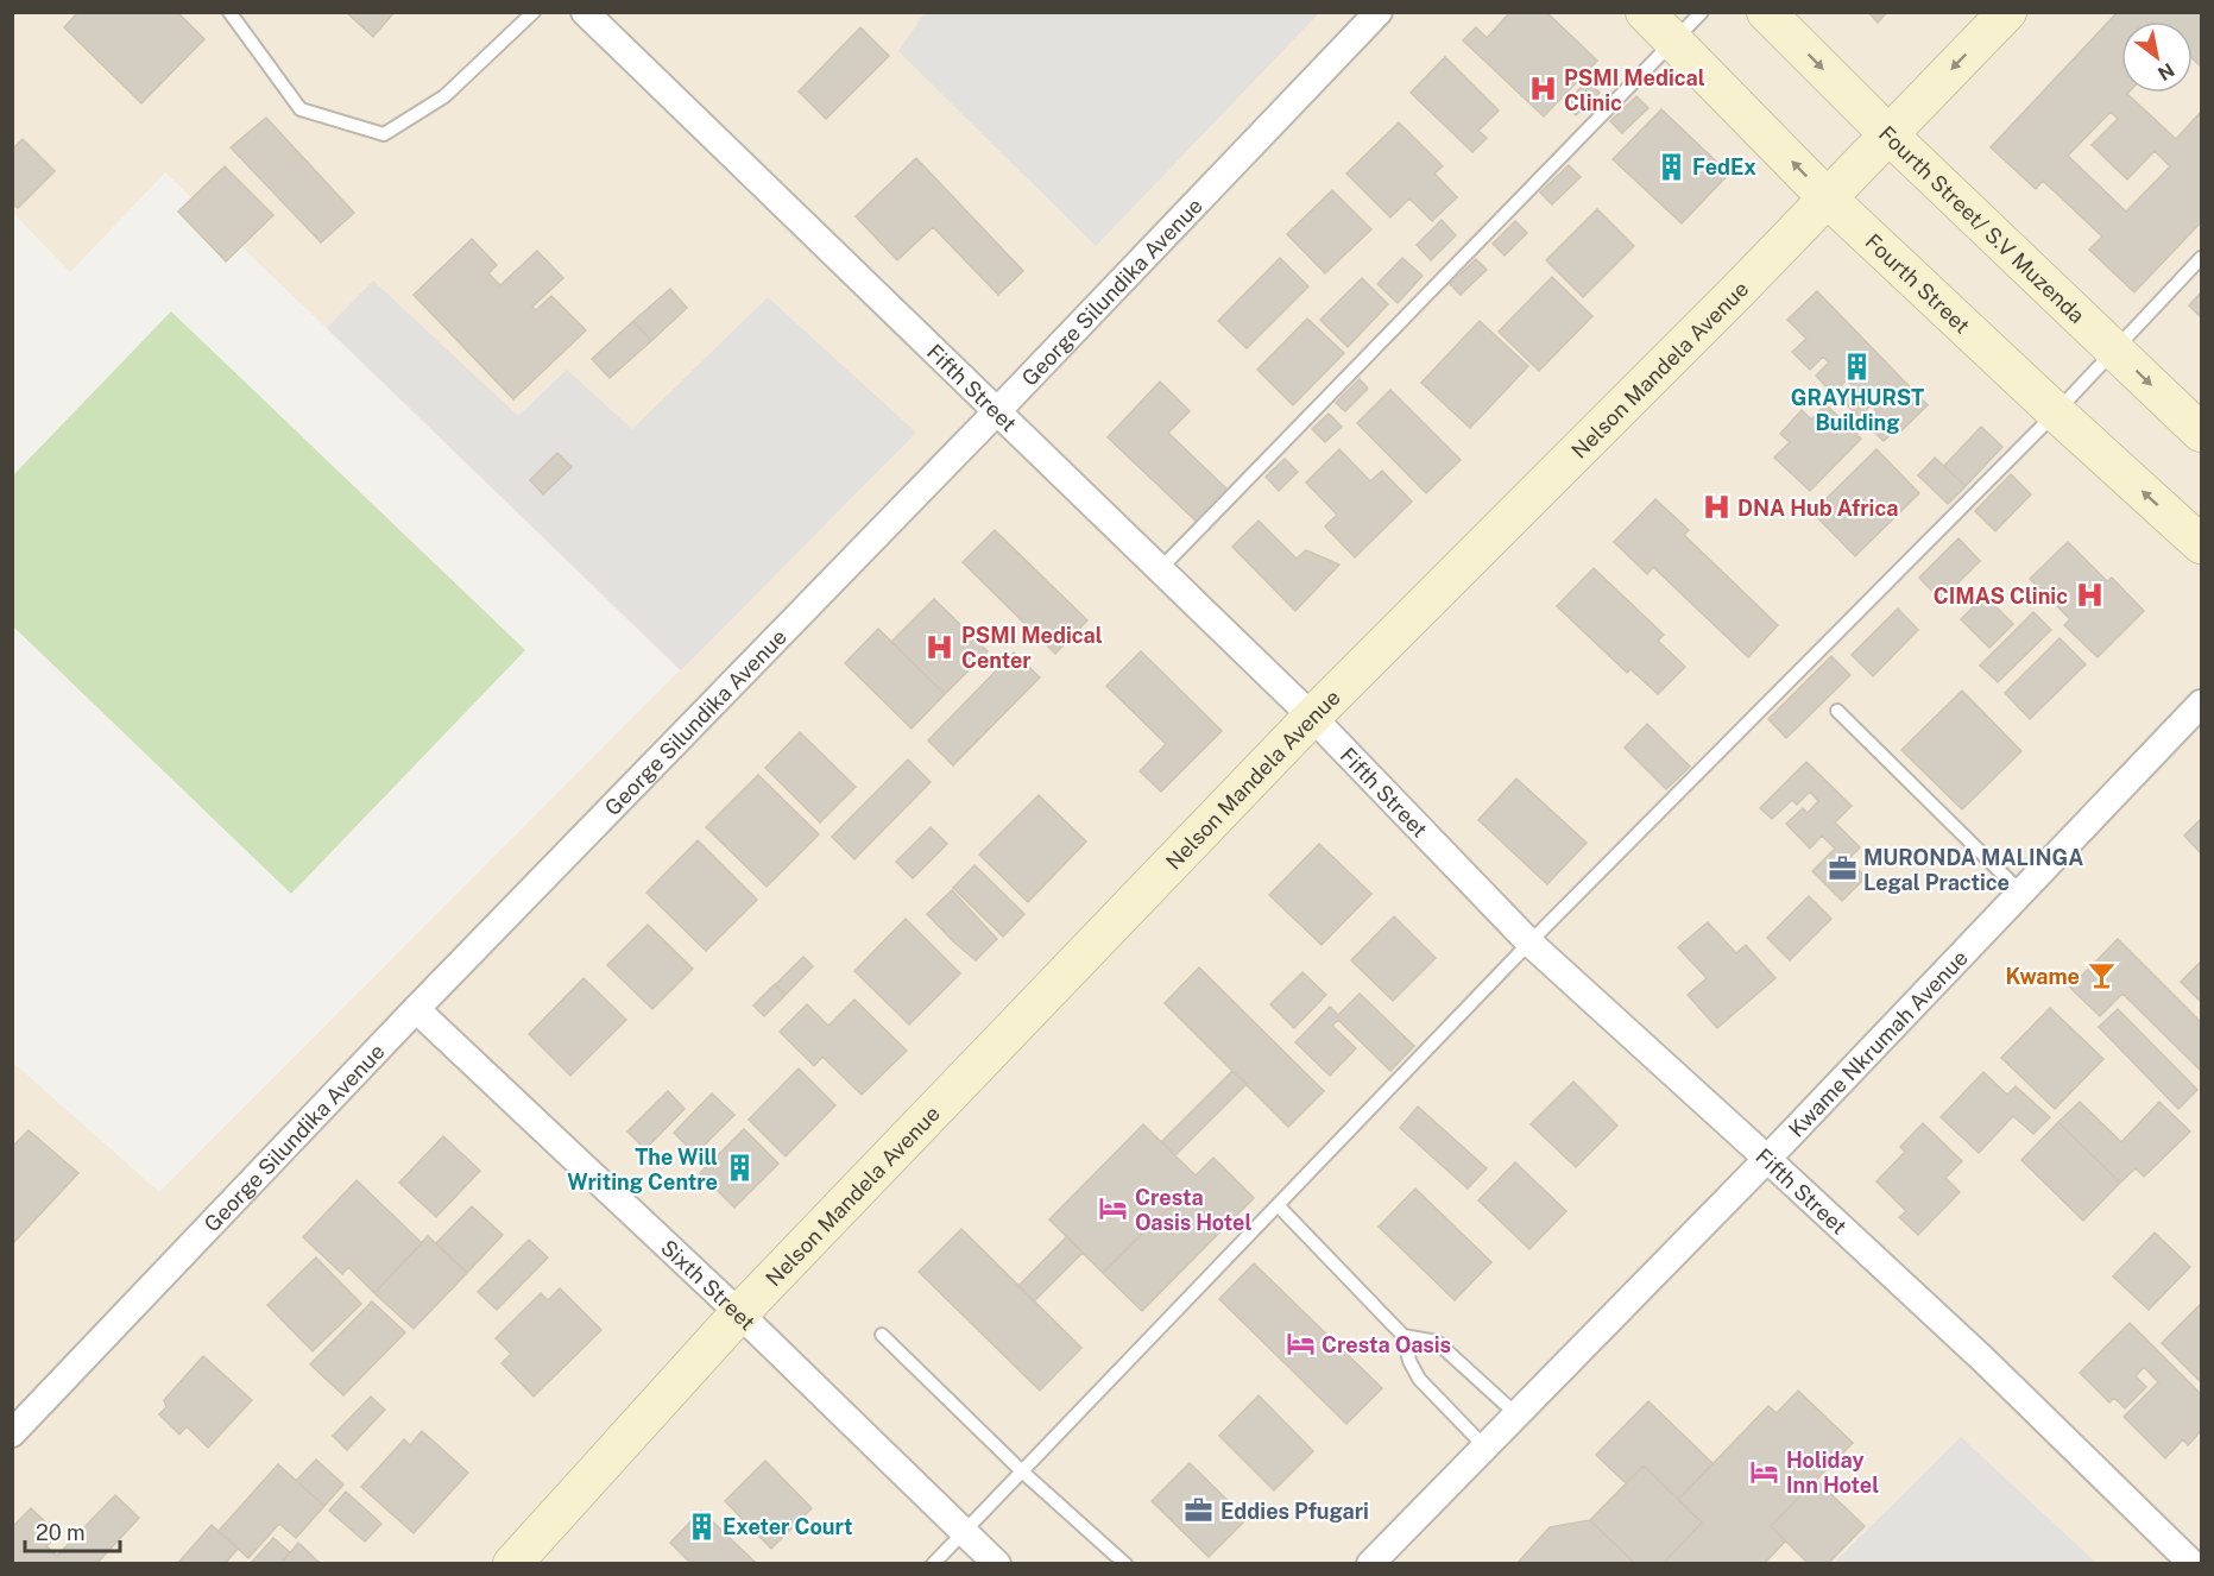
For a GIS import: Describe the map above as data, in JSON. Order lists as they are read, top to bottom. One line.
{"streets":{"main road":["Fourth Street/ S.V Muzenda","Fourth Street","Nelson Mandela Avenue"],"street":["George Silundika Avenue","Fifth Street","Kwame Nkrumah Avenue","Sixth Street"]},"crossings":[["Fourth Street/ S.V Muzenda","Nelson Mandela Avenue"],["Fourth Street","Nelson Mandela Avenue"],["George Silundika Avenue","Fifth Street"],["George Silundika Avenue","Sixth Street"],["Nelson Mandela Avenue","Fifth Street"],["Nelson Mandela Avenue","Sixth Street"],["Fifth Street","Kwame Nkrumah Avenue"]],"one_way":["Fourth Street/ S.V Muzenda","Fourth Street"],"places":{"hospital":["PSMI Medical Clinic","DNA Hub Africa","CIMAS Clinic","PSMI Medical Center"],"building":["FedEx","GRAYHURST Building","The Will Writing Centre","Exeter Court"],"office":["MURONDA MALINGA Legal Practice","Eddies Pfugari"],"bar":["Kwame"],"hotel":["Cresta Oasis Hotel","Cresta Oasis","Holiday Inn Hotel"]},"scale_bar":"20 m","north":"bottom right"}
